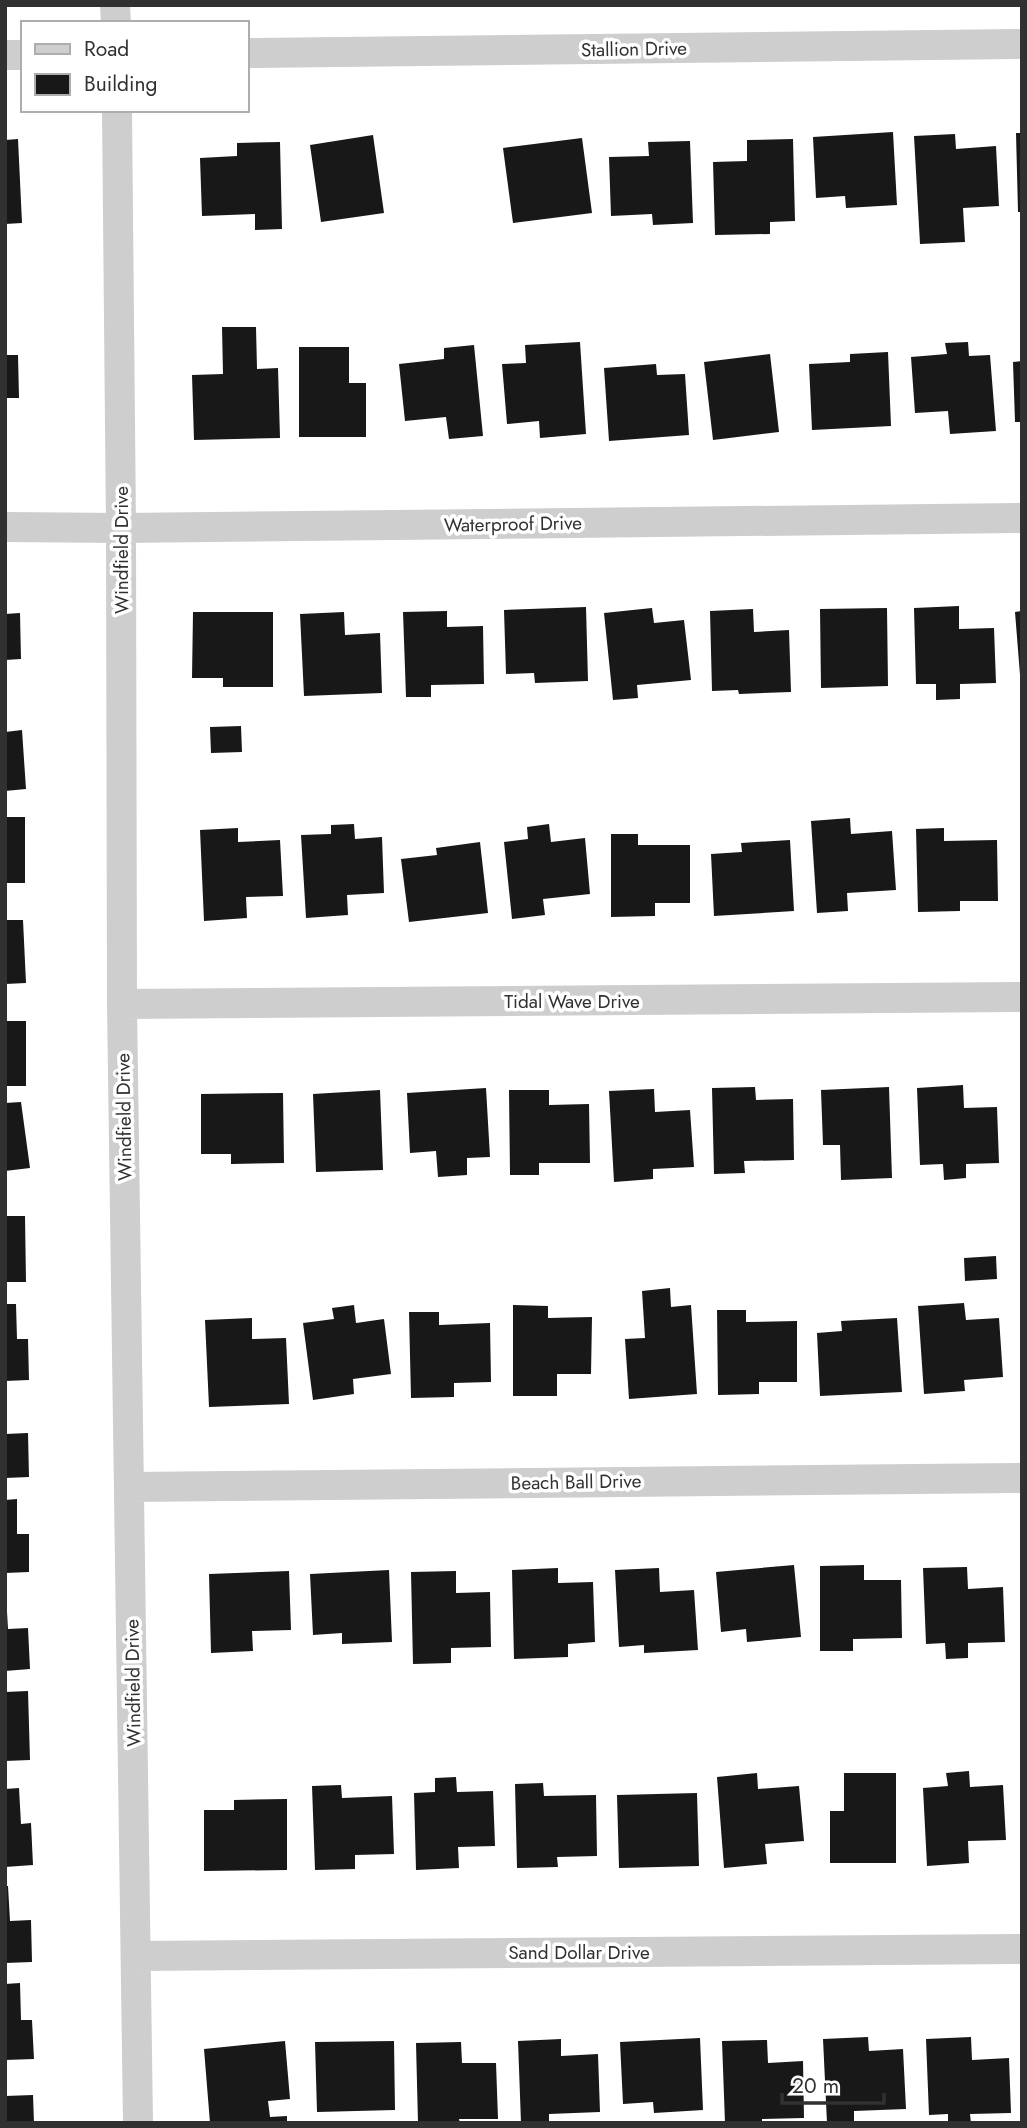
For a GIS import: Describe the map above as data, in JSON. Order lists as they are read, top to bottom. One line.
{"streets":{"street":["Stallion Drive","Waterproof Drive","Windfield Drive","Tidal Wave Drive","Beach Ball Drive","Sand Dollar Drive"]},"crossings":[["Waterproof Drive","Windfield Drive"],["Windfield Drive","Tidal Wave Drive"],["Windfield Drive","Beach Ball Drive"],["Windfield Drive","Sand Dollar Drive"]],"legend":["Road","Building"],"scale_bar":"20 m"}
